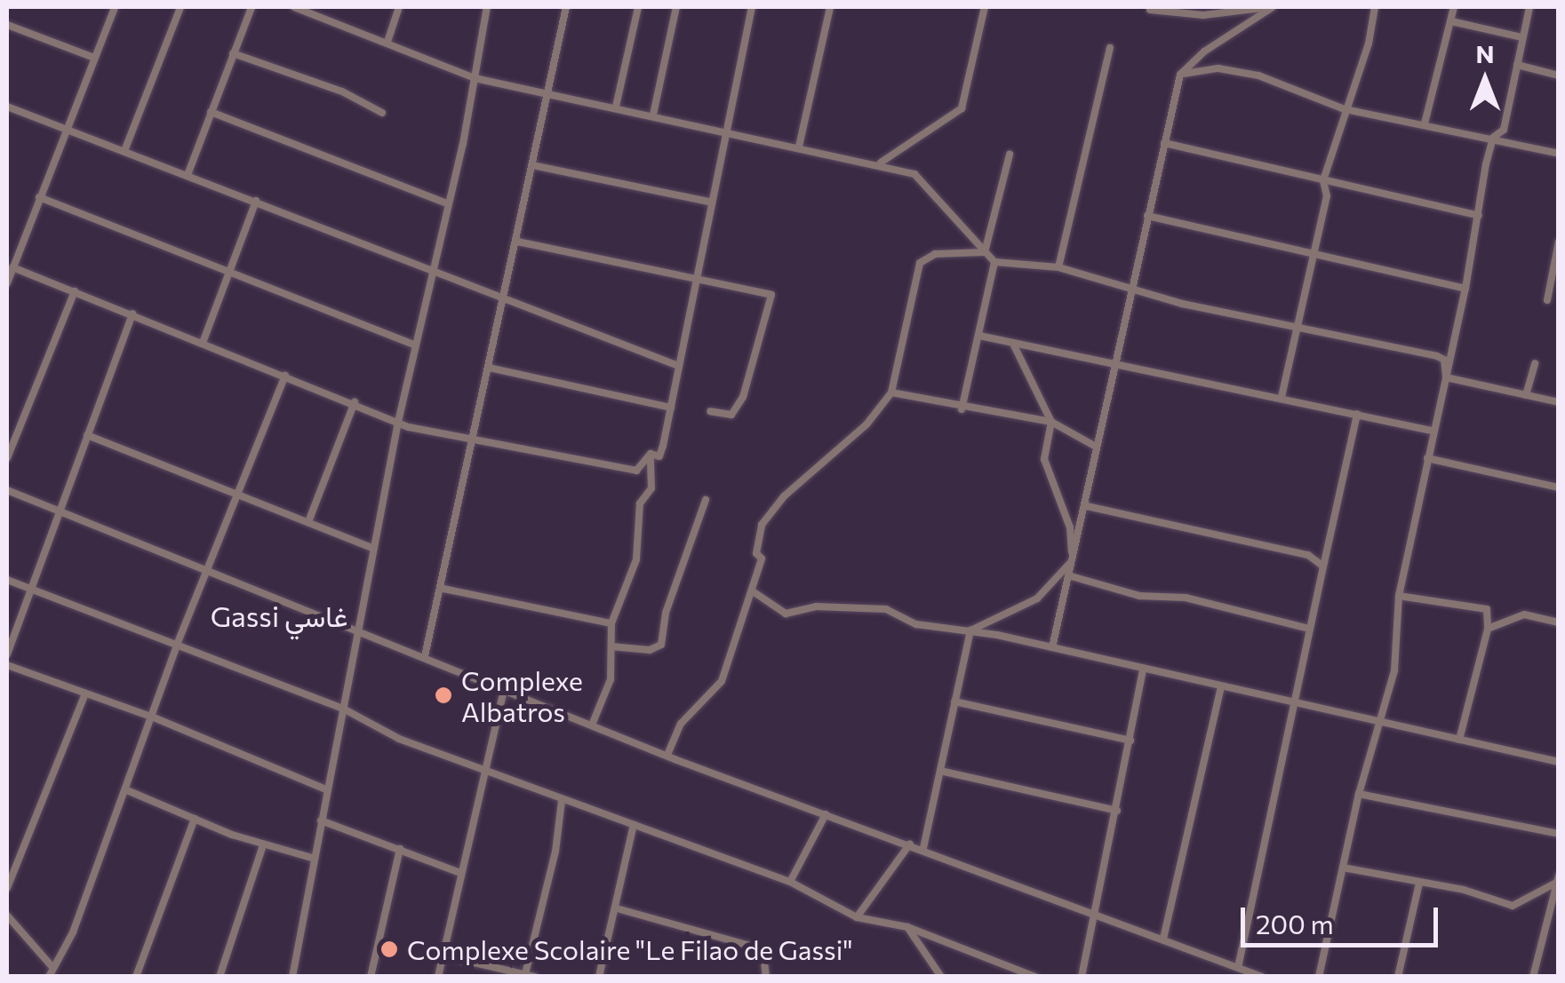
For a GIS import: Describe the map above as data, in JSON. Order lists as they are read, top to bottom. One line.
{"districts":["Gassi غاسي"],"places":["Complexe Albatros","Complexe Scolaire \"Le Filao de Gassi\""],"scale_bar":"200 m","north":"top"}
